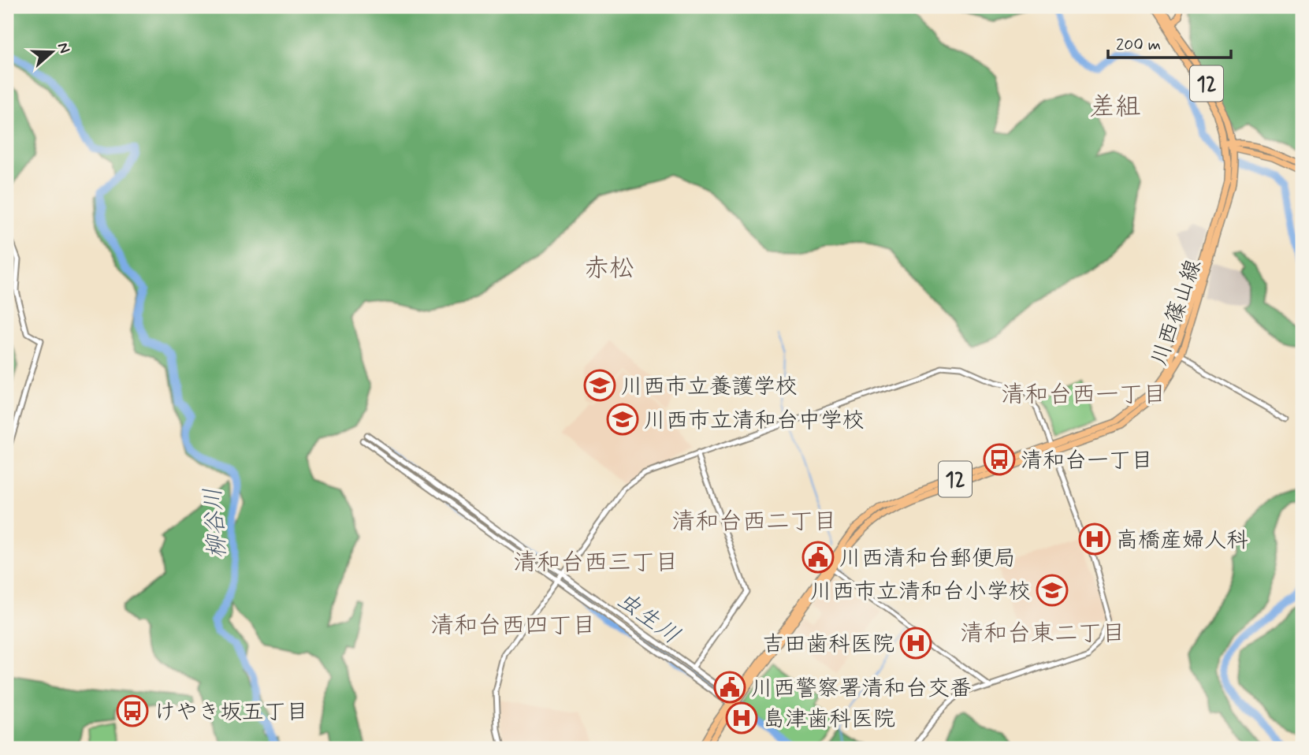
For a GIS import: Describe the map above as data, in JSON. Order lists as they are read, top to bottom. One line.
{"streets":{"main road":["12","川西篠山線"]},"districts":["差組","赤松","清和台西一丁目","清和台西二丁目","清和台西三丁目","清和台西四丁目","清和台東二丁目"],"water":["柳谷川","虫生川"],"places":{"school or university":["川西市立養護学校","川西市立清和台中学校","川西市立清和台小学校"],"bus stop":["清和台一丁目","けやき坂五丁目"],"hospital":["高橋産婦人科","吉田歯科医院","島津歯科医院"],"public building":["川西清和台郵便局","川西警察署清和台交番"]},"scale_bar":"200 m","north":"right"}
